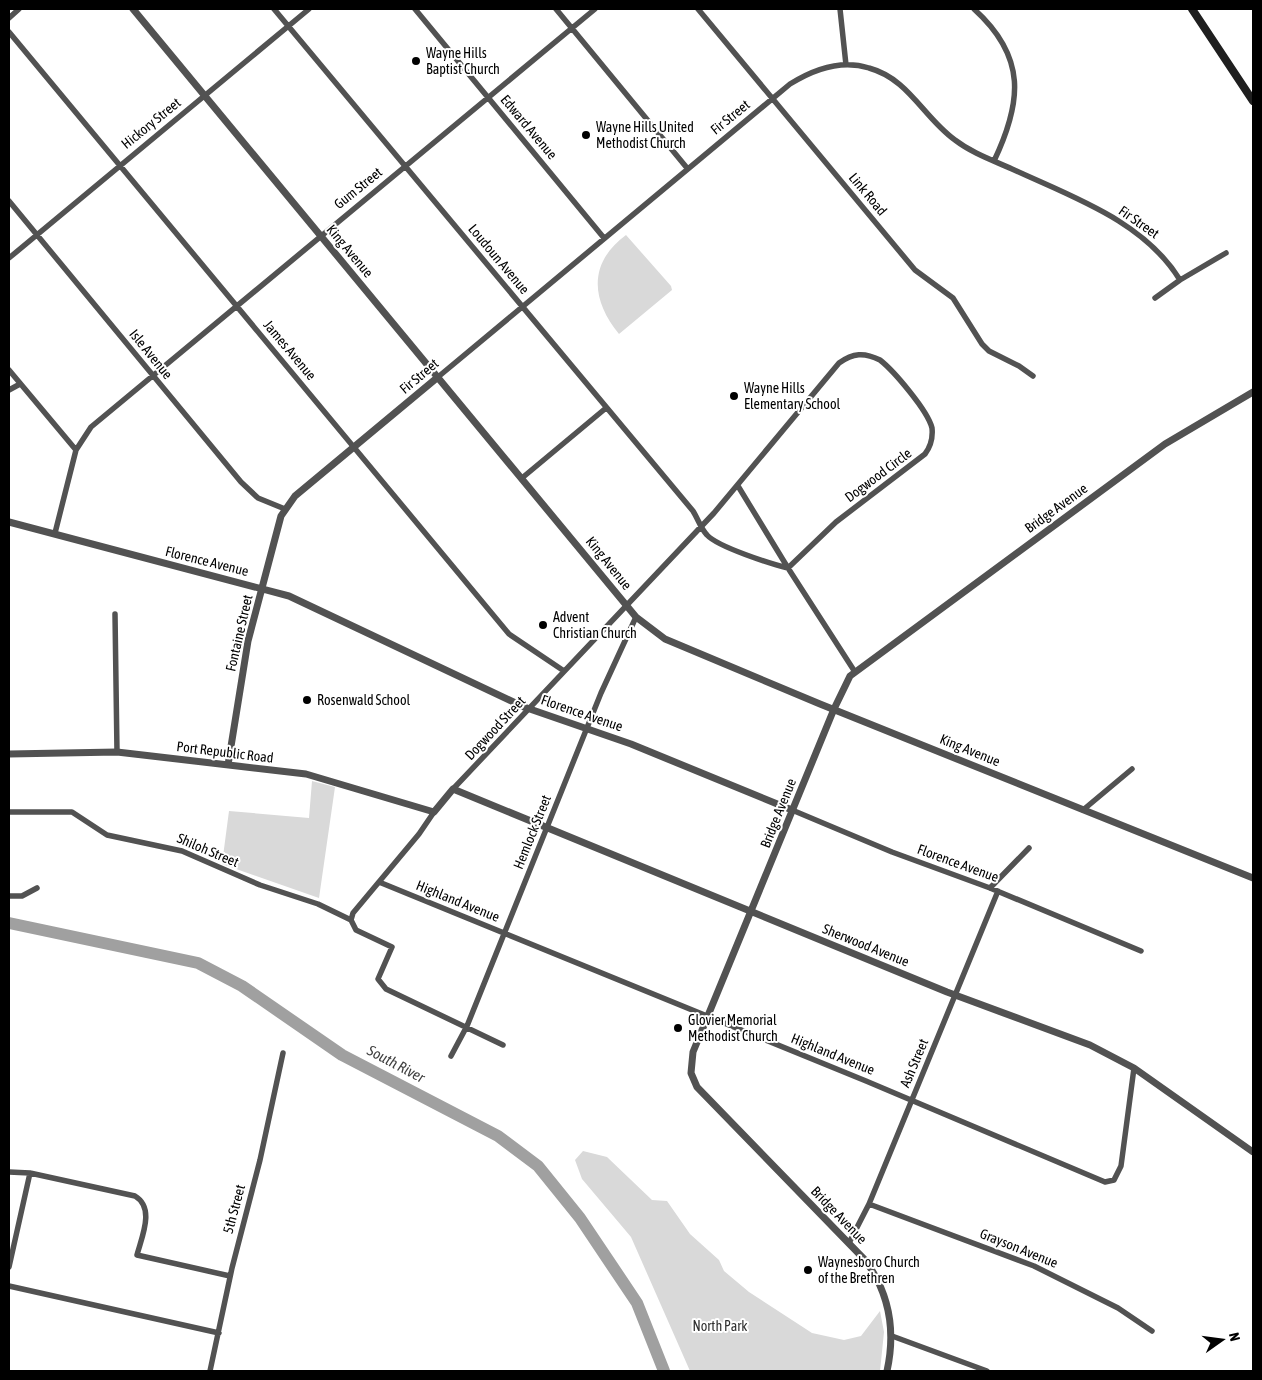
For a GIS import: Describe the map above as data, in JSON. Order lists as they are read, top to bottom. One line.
{"streets":{"street":["Fir Street","Hickory Street","Edward Avenue","Gum Street","Link Road","King Avenue","Loudoun Avenue","James Avenue","Isle Avenue","Dogwood Circle","Bridge Avenue","Florence Avenue","Fontaine Street","Dogwood Street","Port Republic Road","Hemlock Street","Shiloh Street","Highland Avenue","Sherwood Avenue","Ash Street","5th Street","Grayson Avenue"]},"crossings":[["Fir Street","Edward Avenue"],["Fir Street","Link Road"],["Fir Street","King Avenue"],["Fir Street","Loudoun Avenue"],["Fir Street","James Avenue"],["Fir Street","Isle Avenue"],["Fir Street","Fontaine Street"],["Hickory Street","King Avenue"],["Hickory Street","Loudoun Avenue"],["Hickory Street","James Avenue"],["Hickory Street","Isle Avenue"],["Edward Avenue","Gum Street"],["Gum Street","King Avenue"],["Gum Street","Loudoun Avenue"],["Gum Street","James Avenue"],["Gum Street","Isle Avenue"],["Gum Street","Florence Avenue"],["King Avenue","Bridge Avenue"],["King Avenue","Dogwood Street"],["King Avenue","Hemlock Street"],["Loudoun Avenue","Dogwood Circle"],["Loudoun Avenue","Dogwood Street"],["James Avenue","Dogwood Street"],["Isle Avenue","Fontaine Street"],["Dogwood Circle","Dogwood Street"],["Bridge Avenue","Florence Avenue"],["Bridge Avenue","Highland Avenue"],["Bridge Avenue","Sherwood Avenue"],["Bridge Avenue","Ash Street"],["Florence Avenue","Fontaine Street"],["Florence Avenue","Dogwood Street"],["Florence Avenue","Hemlock Street"],["Florence Avenue","Ash Street"],["Fontaine Street","Port Republic Road"],["Dogwood Street","Port Republic Road"],["Dogwood Street","Highland Avenue"],["Dogwood Street","Sherwood Avenue"],["Hemlock Street","Shiloh Street"],["Hemlock Street","Highland Avenue"],["Hemlock Street","Sherwood Avenue"],["Highland Avenue","Sherwood Avenue"],["Highland Avenue","Ash Street"],["Sherwood Avenue","Ash Street"],["Ash Street","Grayson Avenue"]],"water":["South River"],"parks":["North Park"],"places":["Wayne Hills Baptist Church","Wayne Hills United Methodist Church","Wayne Hills Elementary School","Advent Christian Church","Rosenwald School","Glovier Memorial Methodist Church","Waynesboro Church of the Brethren"],"north":"right"}
